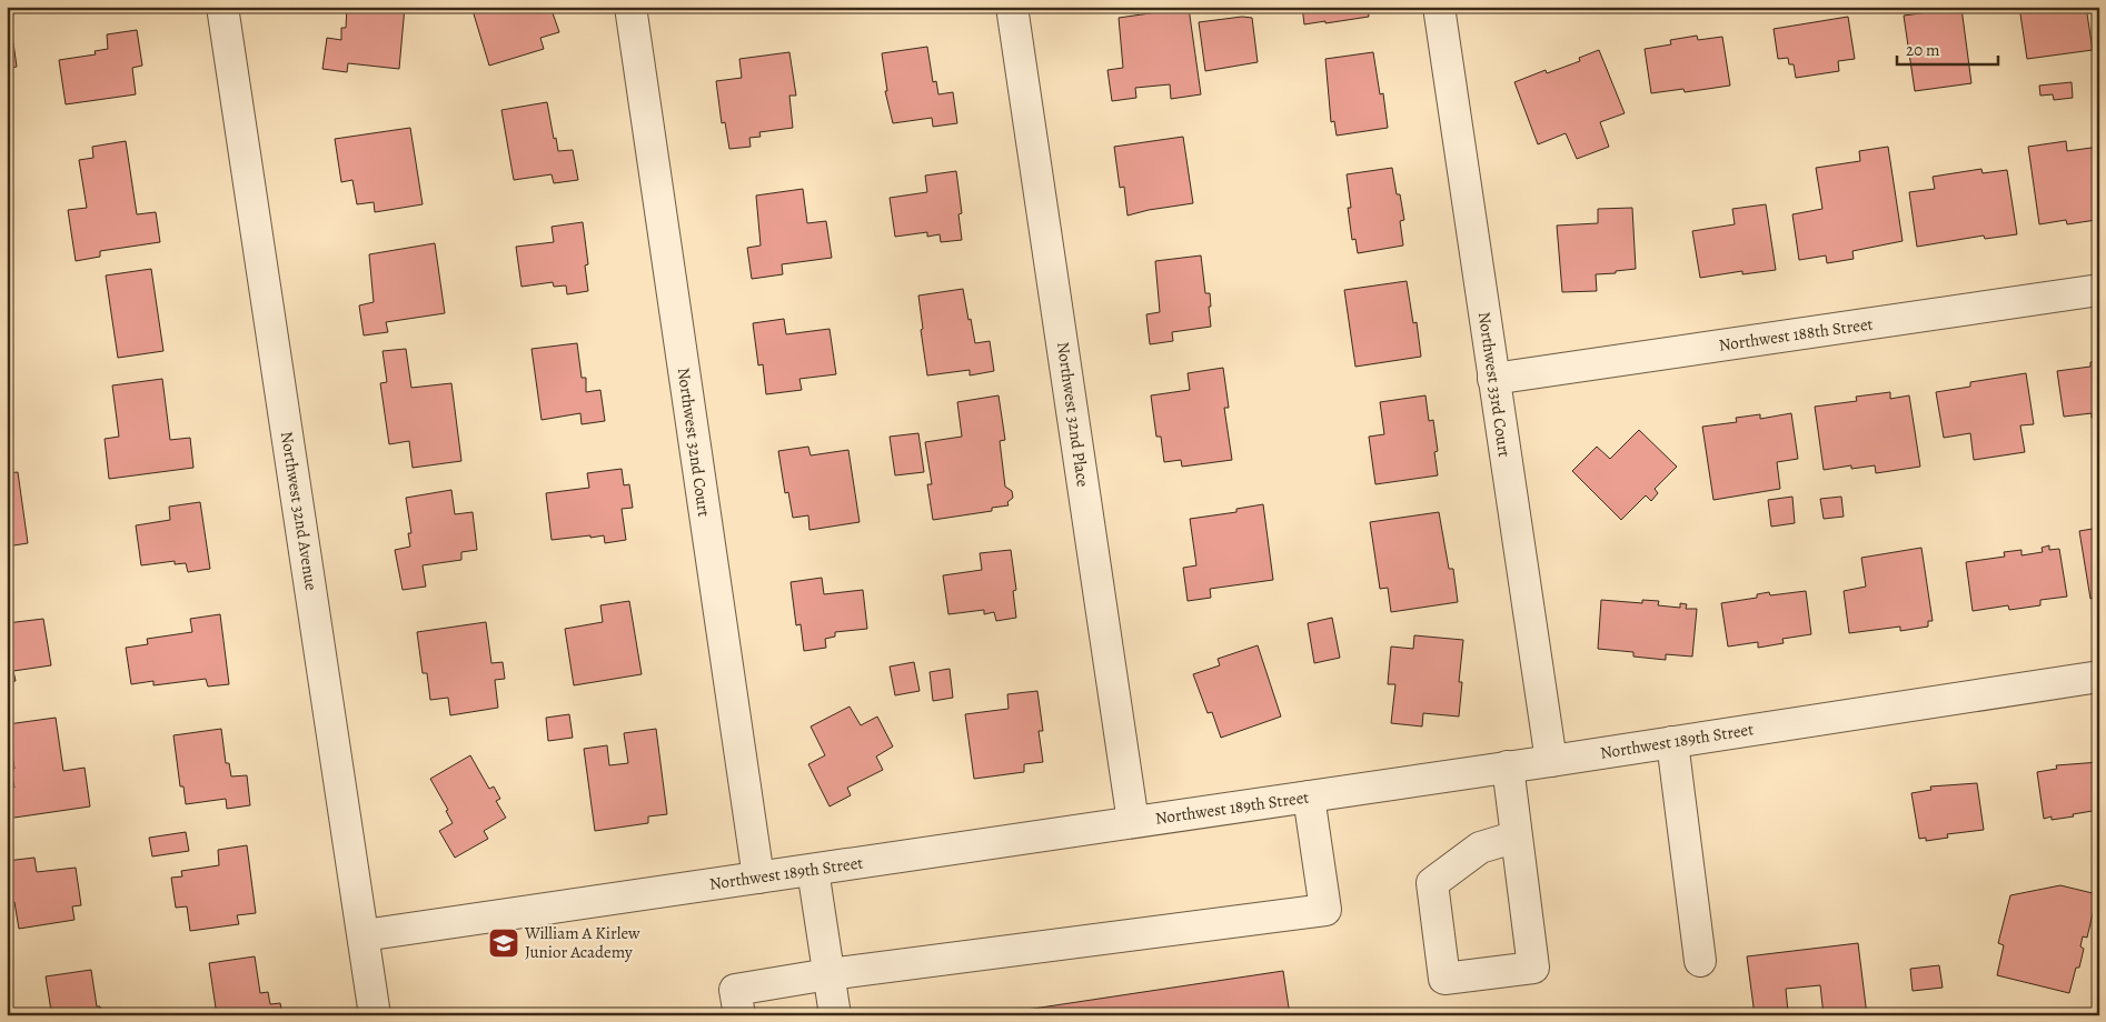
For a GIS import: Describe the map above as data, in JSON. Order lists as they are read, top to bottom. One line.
{"streets":{"street":["Northwest 188th Street","Northwest 33rd Court","Northwest 32nd Place","Northwest 32nd Court","Northwest 32nd Avenue","Northwest 189th Street"]},"crossings":[["Northwest 188th Street","Northwest 33rd Court"],["Northwest 33rd Court","Northwest 189th Street"],["Northwest 32nd Place","Northwest 189th Street"],["Northwest 32nd Court","Northwest 189th Street"],["Northwest 32nd Avenue","Northwest 189th Street"]],"places":{"school or university":["William A Kirlew Junior Academy"]},"scale_bar":"20 m"}
